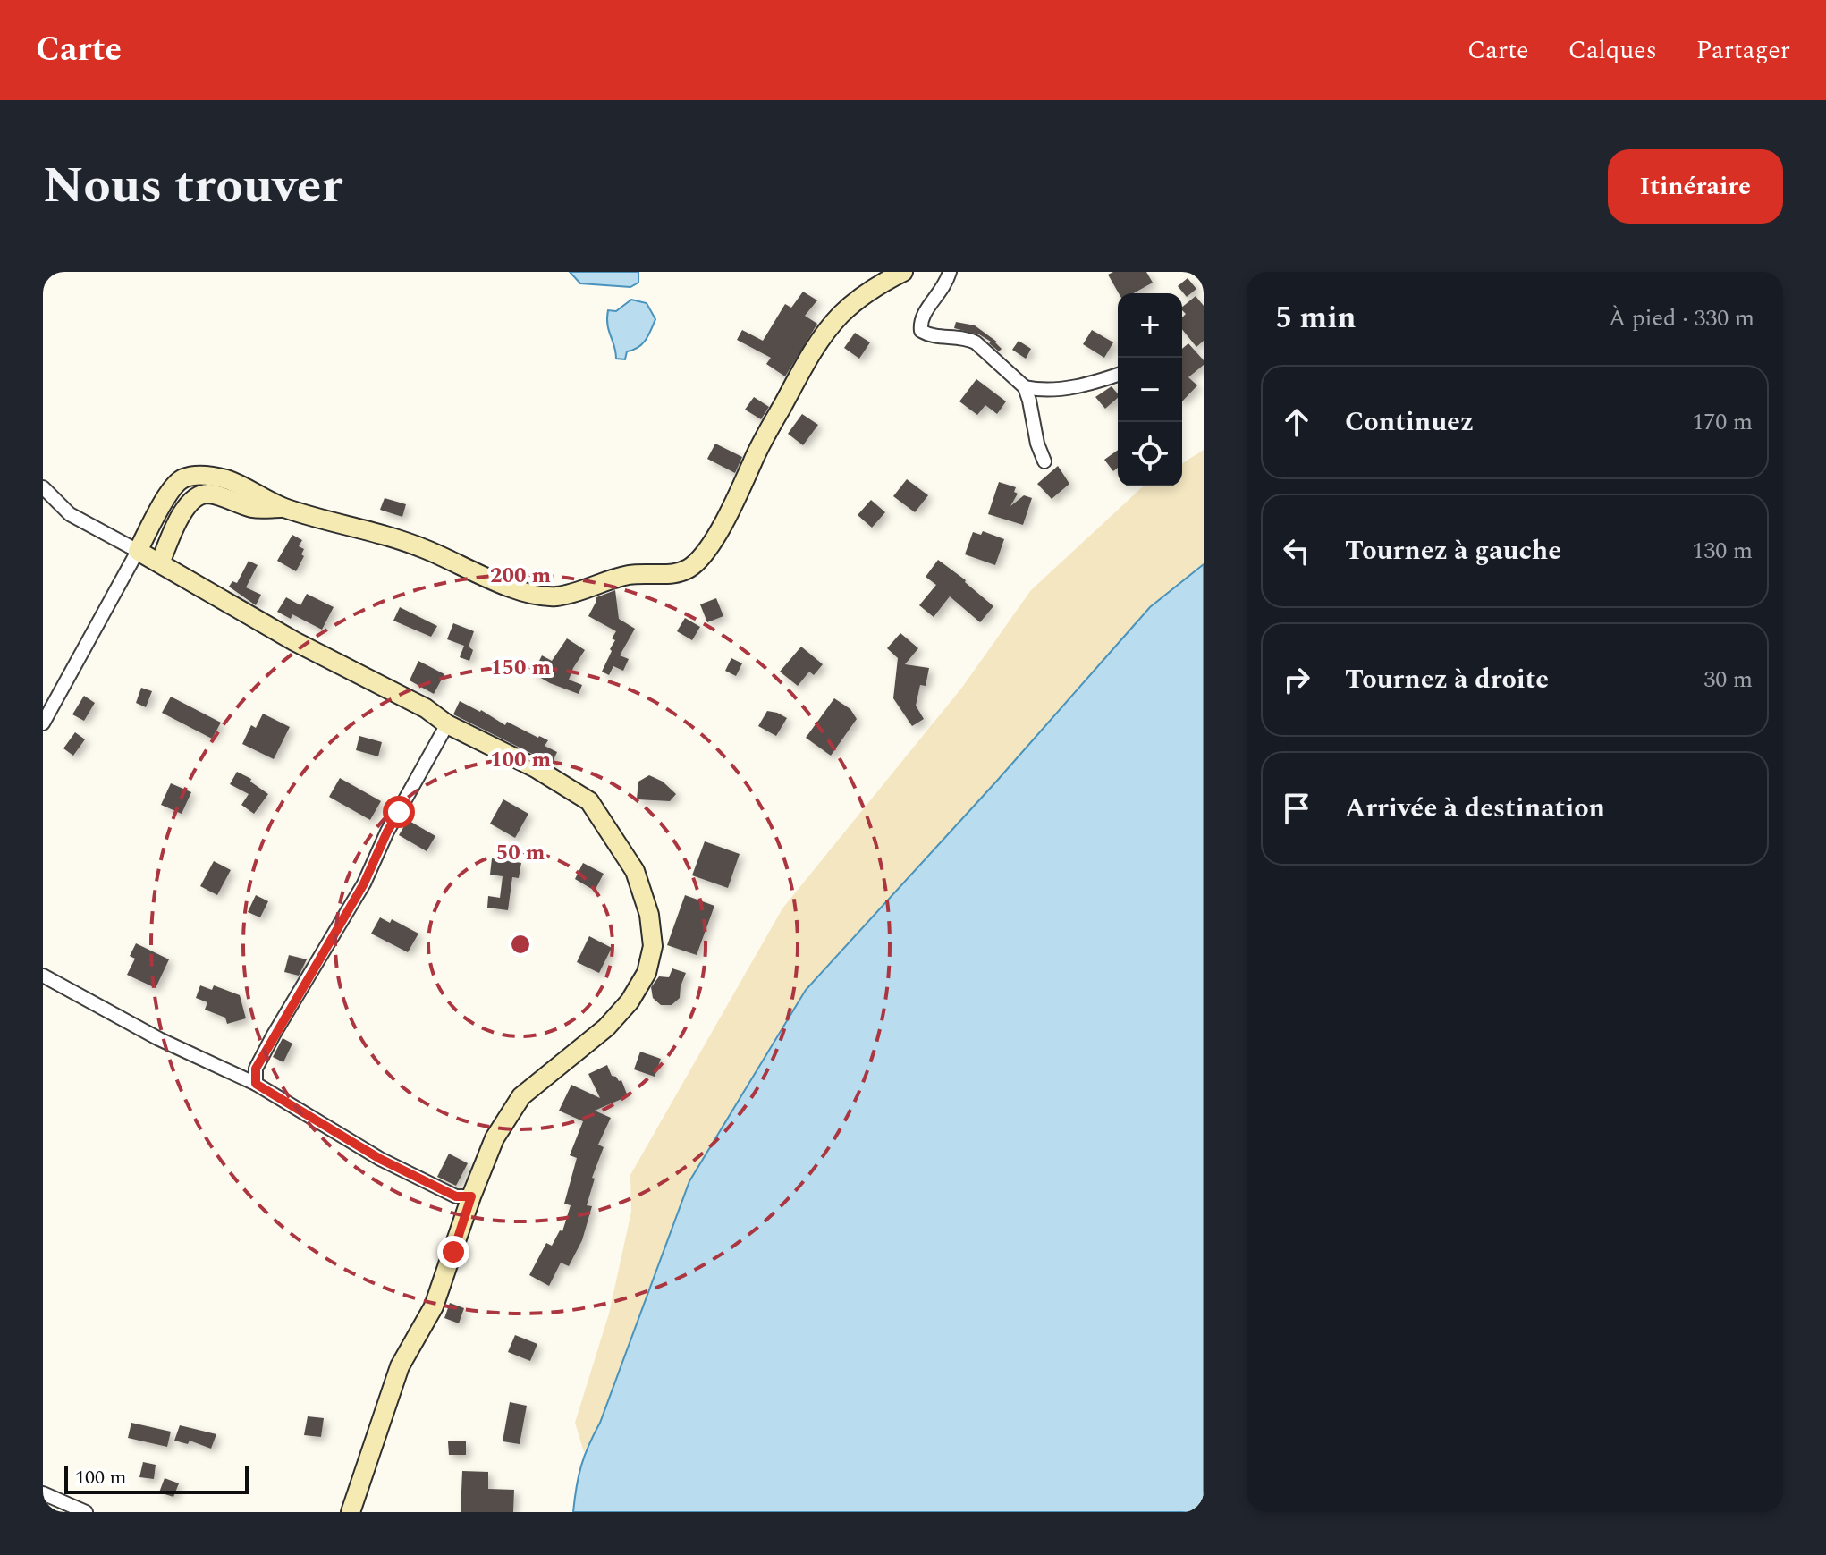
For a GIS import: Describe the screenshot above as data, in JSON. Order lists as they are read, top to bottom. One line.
{"scale_bar":"100 m","page":{"header":"Carte","nav":["Carte","Calques","Partager"],"title":"Nous trouver","buttons":"Itinéraire","heading":["5 min","À pied · 330 m"],"map_buttons":["+","−"],"list":[["Continuez","170 m"],["Tournez à gauche","130 m"],["Tournez à droite","30 m"],"Arrivée à destination"],"scale":"100 m"},"rings":["200 m","150 m","100 m","50 m"]}
